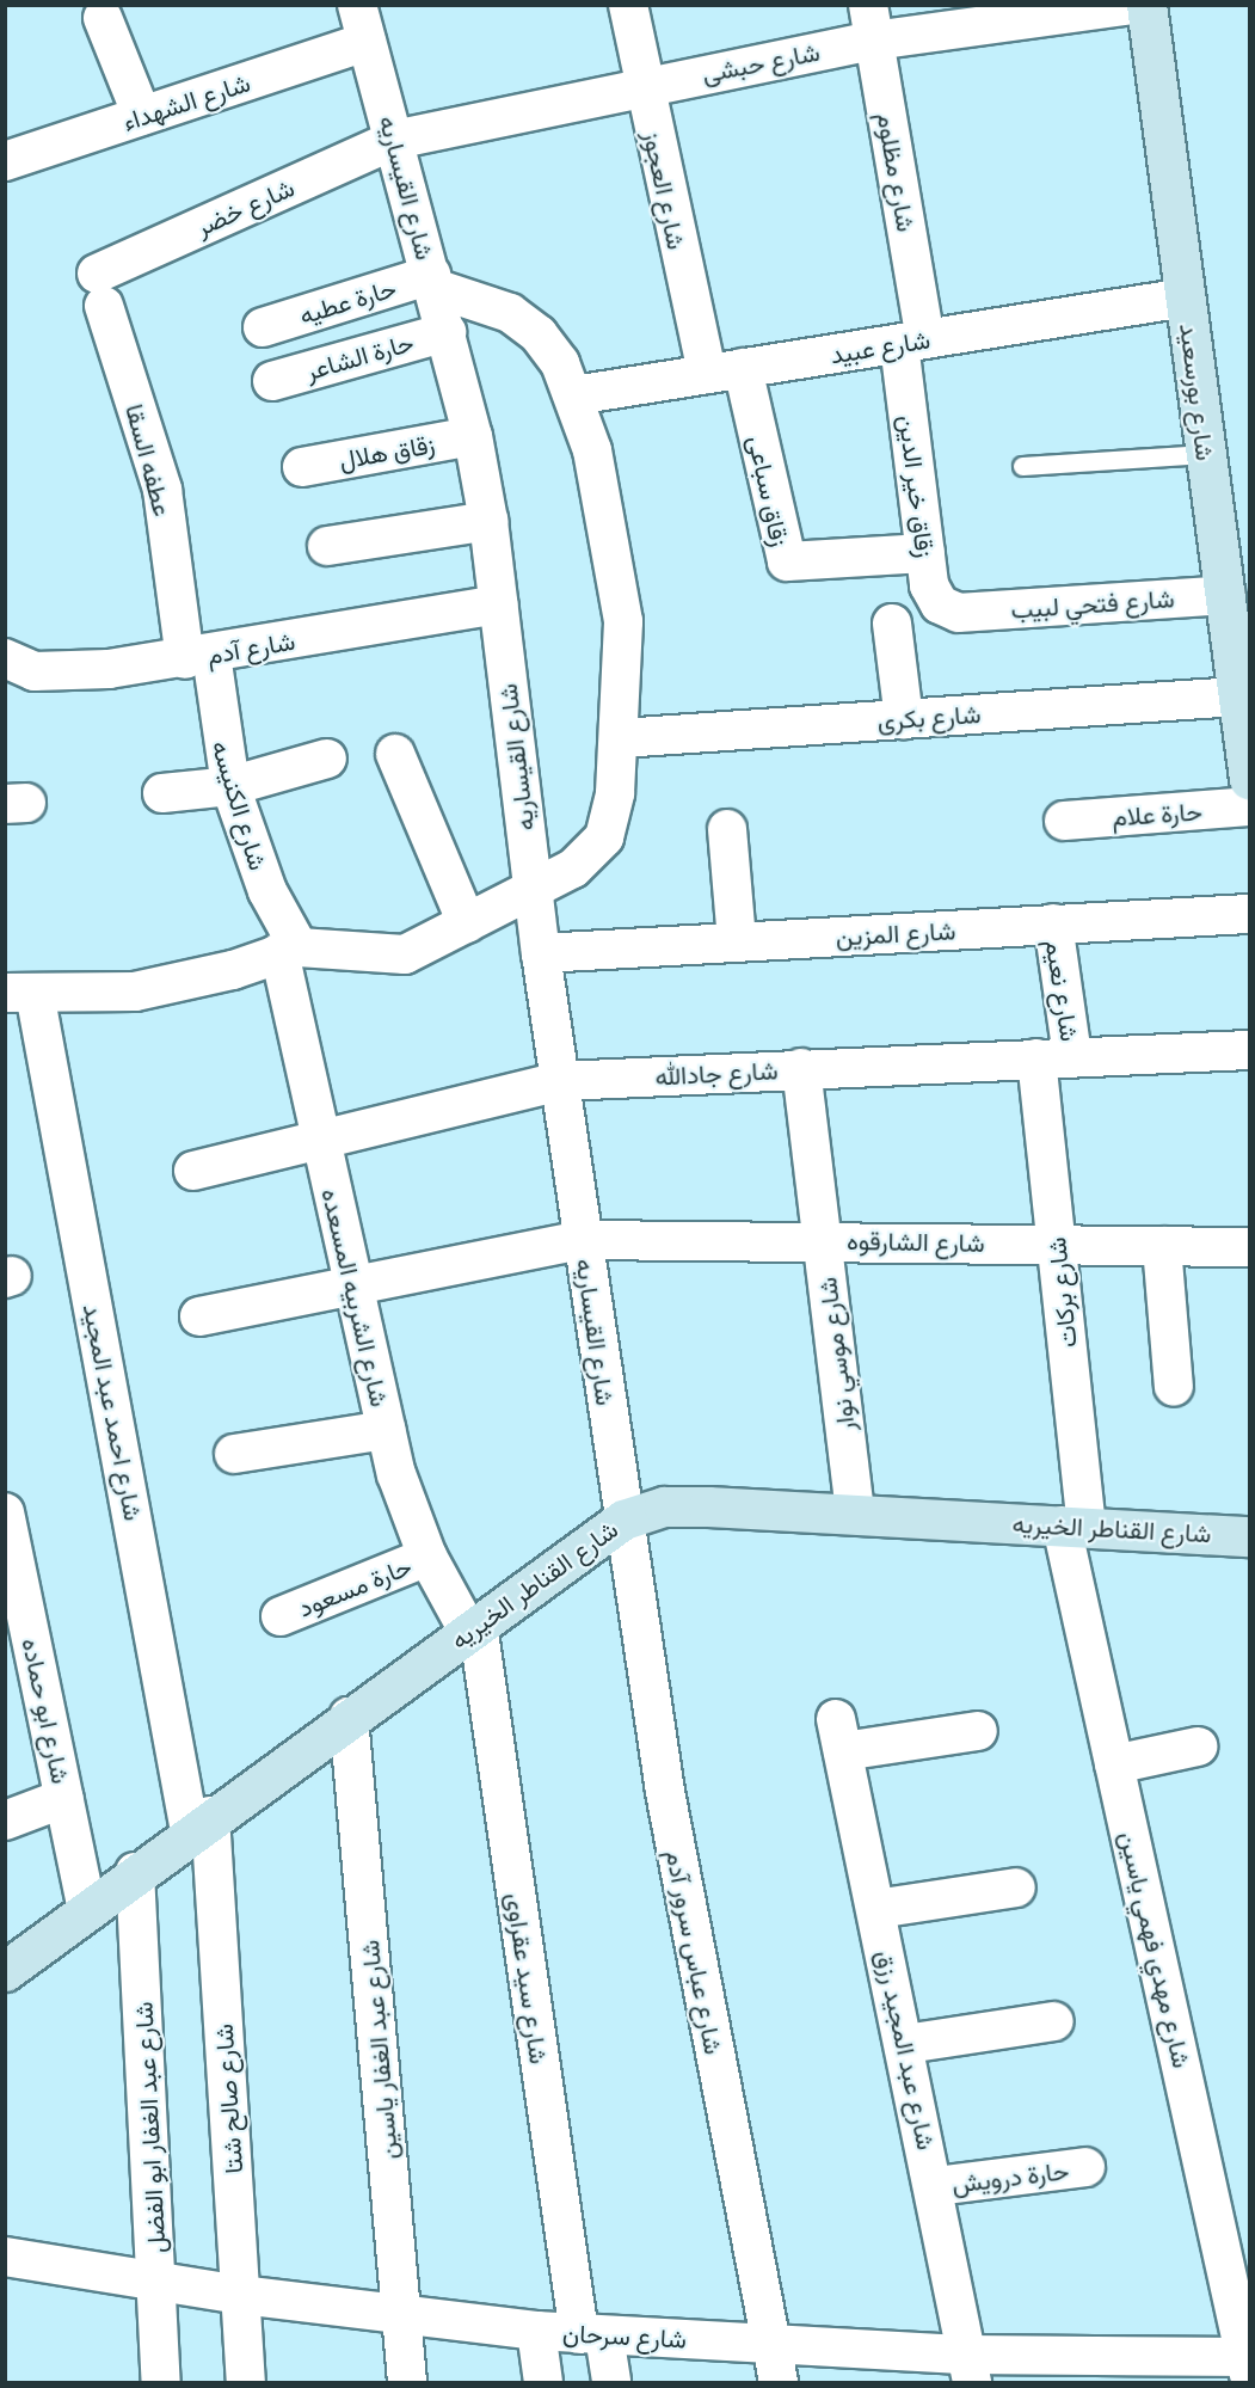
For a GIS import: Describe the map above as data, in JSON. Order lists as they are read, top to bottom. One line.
{"streets":{"main road":["شارع بورسعيد","شارع القناطر الخيريه"],"street":["شارع حبشى","شارع الشهداء","شارع مظلوم","شارع القيساريه","شارع العجوز","شارع خضر","حارة عطيه","شارع عبيد","حارة الشاعر","زقاق هلال","عطفه السقا","زقاق خير الدين","زقاق سباعى","شارع فتحي لبيب","شارع آدم","شارع بكرى","شارع الكنيسه","حارة علام","شارع المزين","شارع نعيم","شارع جادالله","شارع الشارقوه","شارع بركات","شارع الشربيه المسعده","شارع موسي نوار","شارع احمد عبد المجيد","حارة مسعود","شارع ابو حماده","شارع مهدي فهمي ياسين","شارع عباس سرور آدم","شارع سيد عقراوى","شارع عبد الغفار ياسين","شارع عبد المجيد رزق","شارع صالح شتا","شارع عبد الغفار ابو الفضل","حارة درويش","شارع سرحان"]},"crossings":[["شارع حبشى","شارع مظلوم"],["شارع حبشى","شارع القيساريه"],["شارع حبشى","شارع العجوز"],["شارع حبشى","شارع خضر"],["شارع الشهداء","شارع القيساريه"],["شارع مظلوم","شارع عبيد"],["شارع مظلوم","زقاق خير الدين"],["شارع القيساريه","شارع خضر"],["شارع القيساريه","حارة عطيه"],["شارع القيساريه","حارة الشاعر"],["شارع القيساريه","زقاق هلال"],["شارع القيساريه","شارع آدم"],["شارع القيساريه","شارع المزين"],["شارع القيساريه","شارع جادالله"],["شارع القيساريه","شارع الشارقوه"],["شارع القيساريه","شارع القناطر الخيريه"],["شارع القيساريه","شارع عباس سرور آدم"],["شارع العجوز","شارع عبيد"],["شارع العجوز","زقاق سباعى"],["شارع خضر","عطفه السقا"],["شارع عبيد","شارع بورسعيد"],["شارع عبيد","زقاق خير الدين"],["شارع عبيد","زقاق سباعى"],["شارع بورسعيد","شارع فتحي لبيب"],["شارع بورسعيد","شارع بكرى"],["عطفه السقا","شارع آدم"],["عطفه السقا","شارع الكنيسه"],["زقاق خير الدين","زقاق سباعى"],["زقاق خير الدين","شارع فتحي لبيب"],["شارع آدم","شارع الكنيسه"],["شارع الكنيسه","شارع الشربيه المسعده"],["شارع المزين","شارع نعيم"],["شارع نعيم","شارع جادالله"],["شارع نعيم","شارع بركات"],["شارع جادالله","شارع بركات"],["شارع جادالله","شارع الشربيه المسعده"],["شارع جادالله","شارع موسي نوار"],["شارع الشارقوه","شارع بركات"],["شارع الشارقوه","شارع الشربيه المسعده"],["شارع الشارقوه","شارع موسي نوار"],["شارع بركات","شارع القناطر الخيريه"],["شارع بركات","شارع مهدي فهمي ياسين"],["شارع الشربيه المسعده","شارع القناطر الخيريه"],["شارع الشربيه المسعده","حارة مسعود"],["شارع الشربيه المسعده","شارع سيد عقراوى"],["شارع موسي نوار","شارع القناطر الخيريه"],["شارع احمد عبد المجيد","شارع القناطر الخيريه"],["شارع احمد عبد المجيد","شارع صالح شتا"],["شارع القناطر الخيريه","شارع ابو حماده"],["شارع القناطر الخيريه","شارع مهدي فهمي ياسين"],["شارع القناطر الخيريه","شارع عباس سرور آدم"],["شارع القناطر الخيريه","شارع سيد عقراوى"],["شارع القناطر الخيريه","شارع عبد الغفار ياسين"],["شارع القناطر الخيريه","شارع صالح شتا"],["شارع القناطر الخيريه","شارع عبد الغفار ابو الفضل"],["شارع مهدي فهمي ياسين","شارع سرحان"],["شارع عباس سرور آدم","شارع سرحان"],["شارع سيد عقراوى","شارع سرحان"],["شارع عبد الغفار ياسين","شارع سرحان"],["شارع عبد المجيد رزق","حارة درويش"],["شارع عبد المجيد رزق","شارع سرحان"],["شارع صالح شتا","شارع سرحان"],["شارع عبد الغفار ابو الفضل","شارع سرحان"]]}
